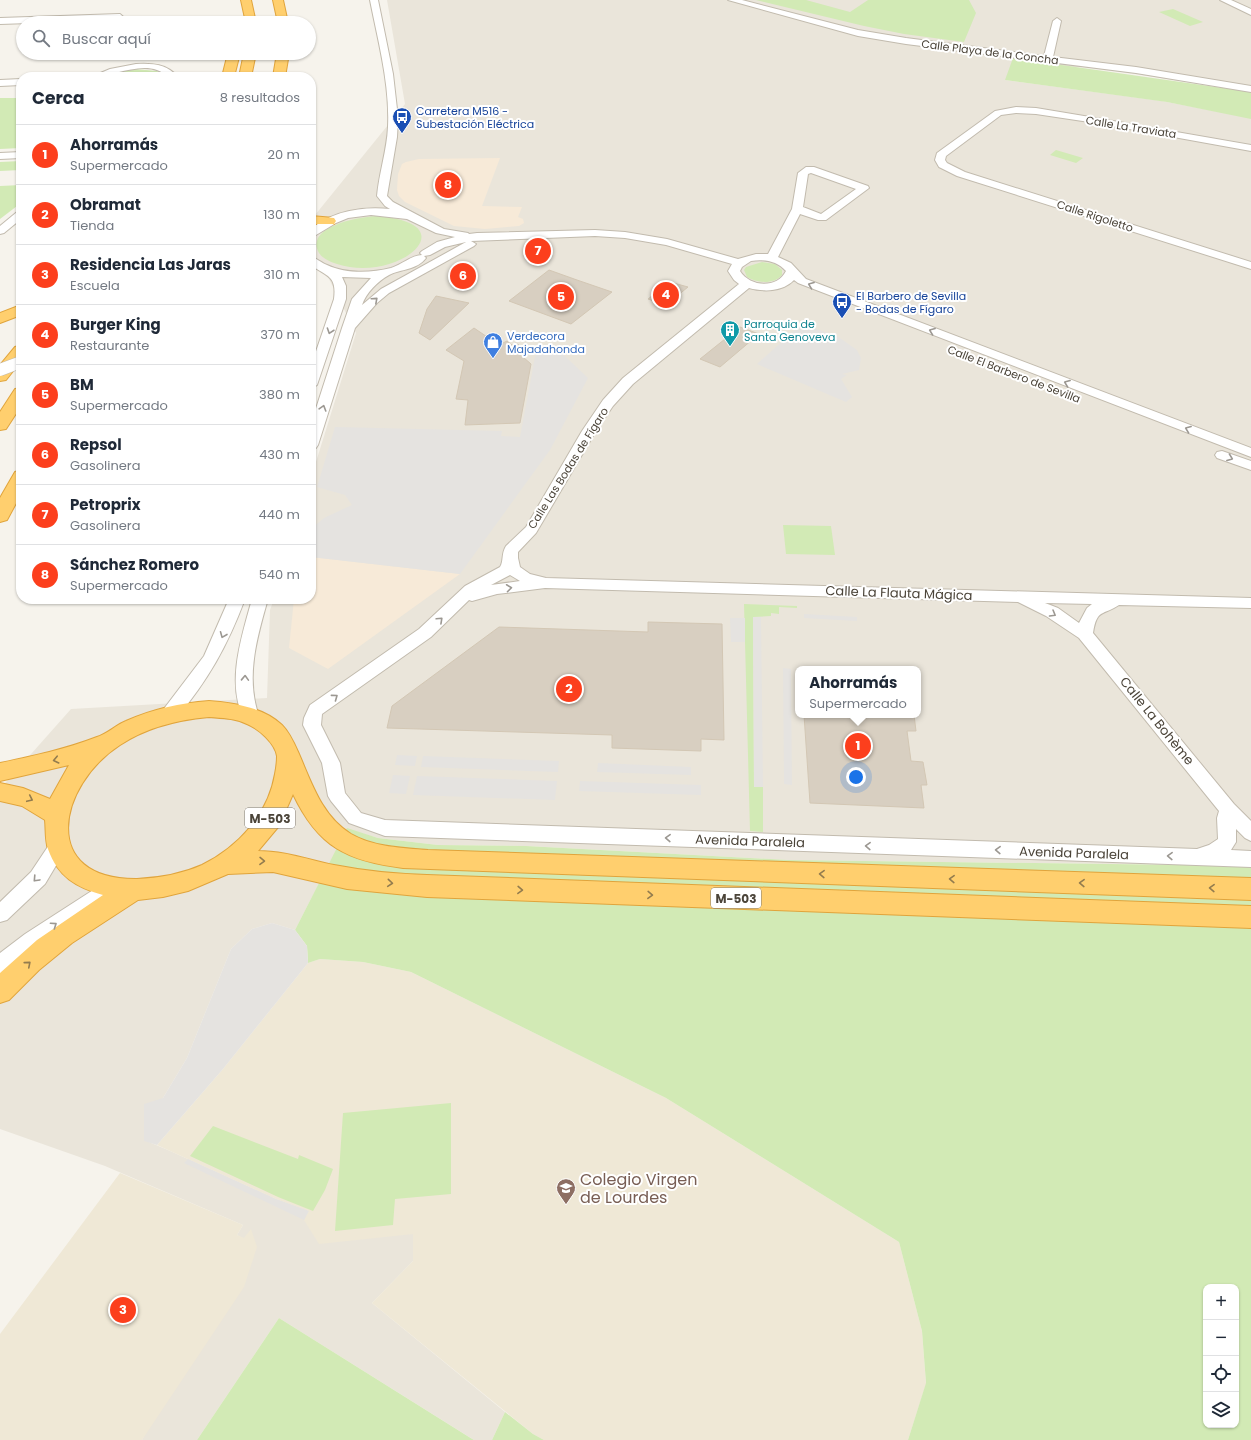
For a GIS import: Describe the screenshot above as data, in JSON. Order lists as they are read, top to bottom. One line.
{"streets":{"highway":["M-503"],"street":["Calle Playa de la Concha","Calle La Traviata","Calle Rigoletto","Calle El Barbero de Sevilla","Calle Las Bodas de Fígaro","Calle La Flauta Mágica","Calle La Bohème","Avenida Paralela"]},"crossings":[["Calle La Traviata","Calle Rigoletto"],["Calle El Barbero de Sevilla","Calle Las Bodas de Fígaro"],["Calle La Flauta Mágica","Calle La Bohème"]],"places":{"bus stop":["Carretera M516 - Subestación Eléctrica","El Barbero de Sevilla - Bodas de Fígaro"],"building":["Parroquia de Santa Genoveva"],"shop":["Verdecora Majadahonda"],"school or university":["Colegio Virgen de Lourdes"]},"page":{"search":"Buscar aquí","heading":["Cerca","8 resultados"],"list":[{"mark":"1","name":"Ahorramás","note":"Supermercado","value":"20 m"},{"mark":"2","name":"Obramat","note":"Tienda","value":"130 m"},{"mark":"3","name":"Residencia Las Jaras","note":"Escuela","value":"310 m"},{"mark":"4","name":"Burger King","note":"Restaurante","value":"370 m"},{"mark":"5","name":"BM","note":"Supermercado","value":"380 m"},{"mark":"6","name":"Repsol","note":"Gasolinera","value":"430 m"},{"mark":"7","name":"Petroprix","note":"Gasolinera","value":"440 m"},{"mark":"8","name":"Sánchez Romero","note":"Supermercado","value":"540 m"}],"pins":["8","7","6","4","5","2","1","3"],"popup":["Ahorramás","Supermercado"],"map_buttons":["+","−"]}}
